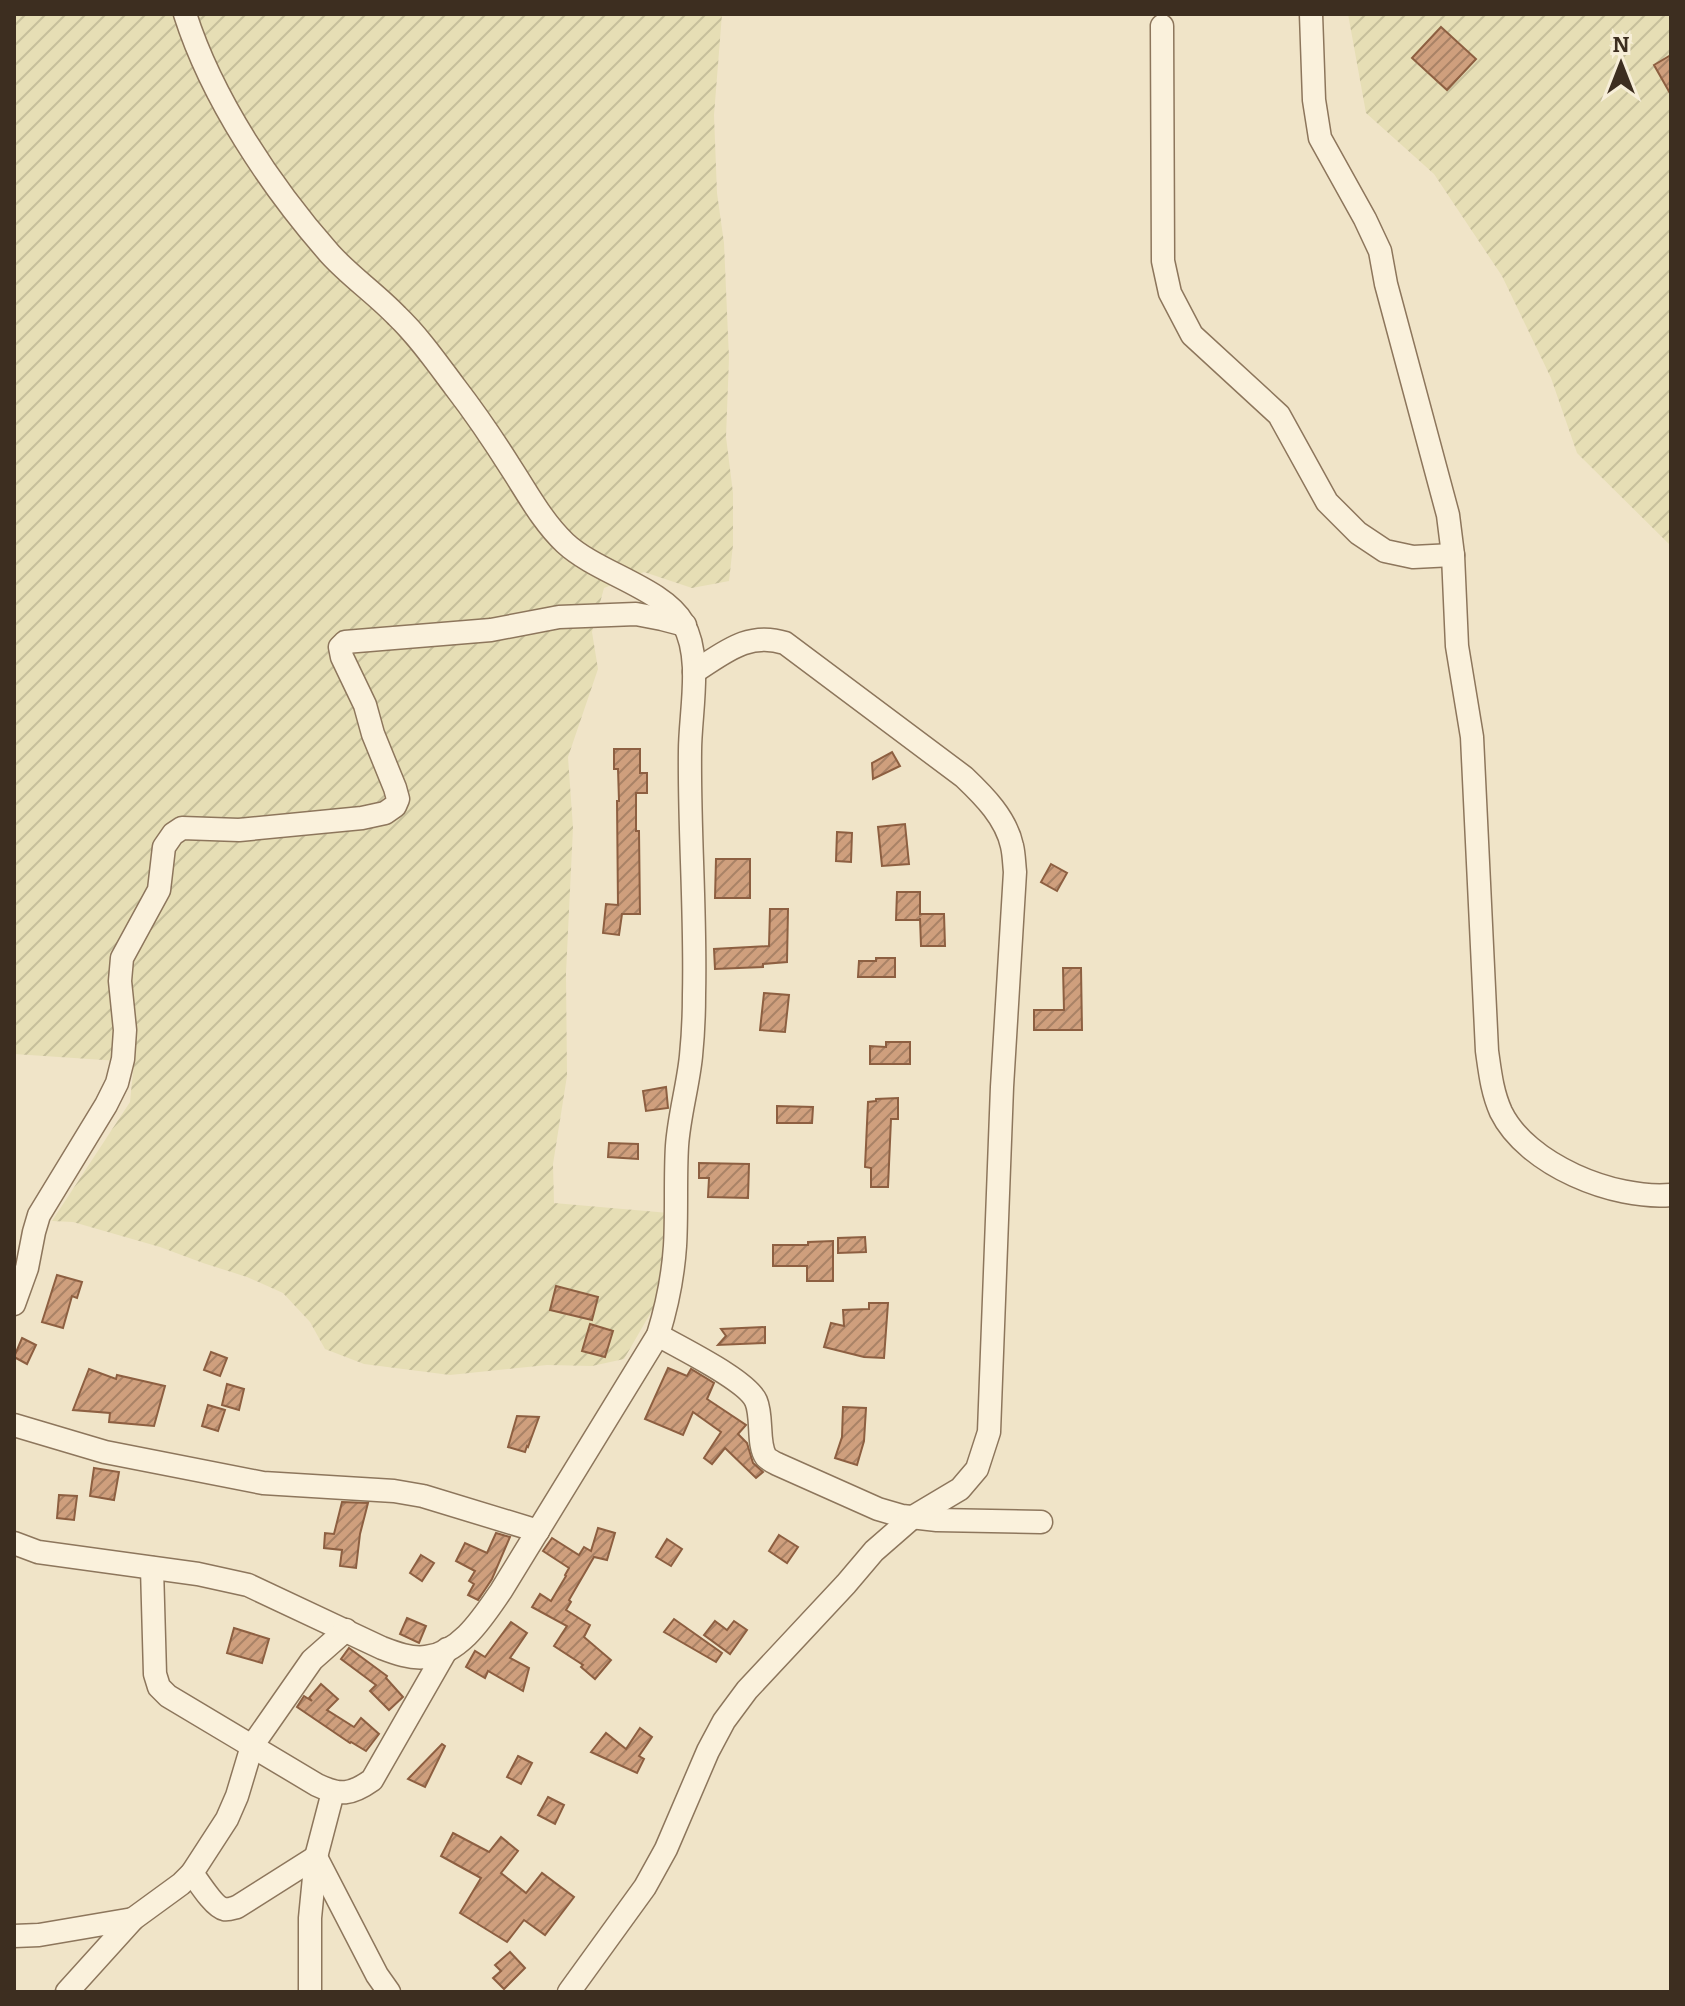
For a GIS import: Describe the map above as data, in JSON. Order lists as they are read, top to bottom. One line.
{"north":"top"}
